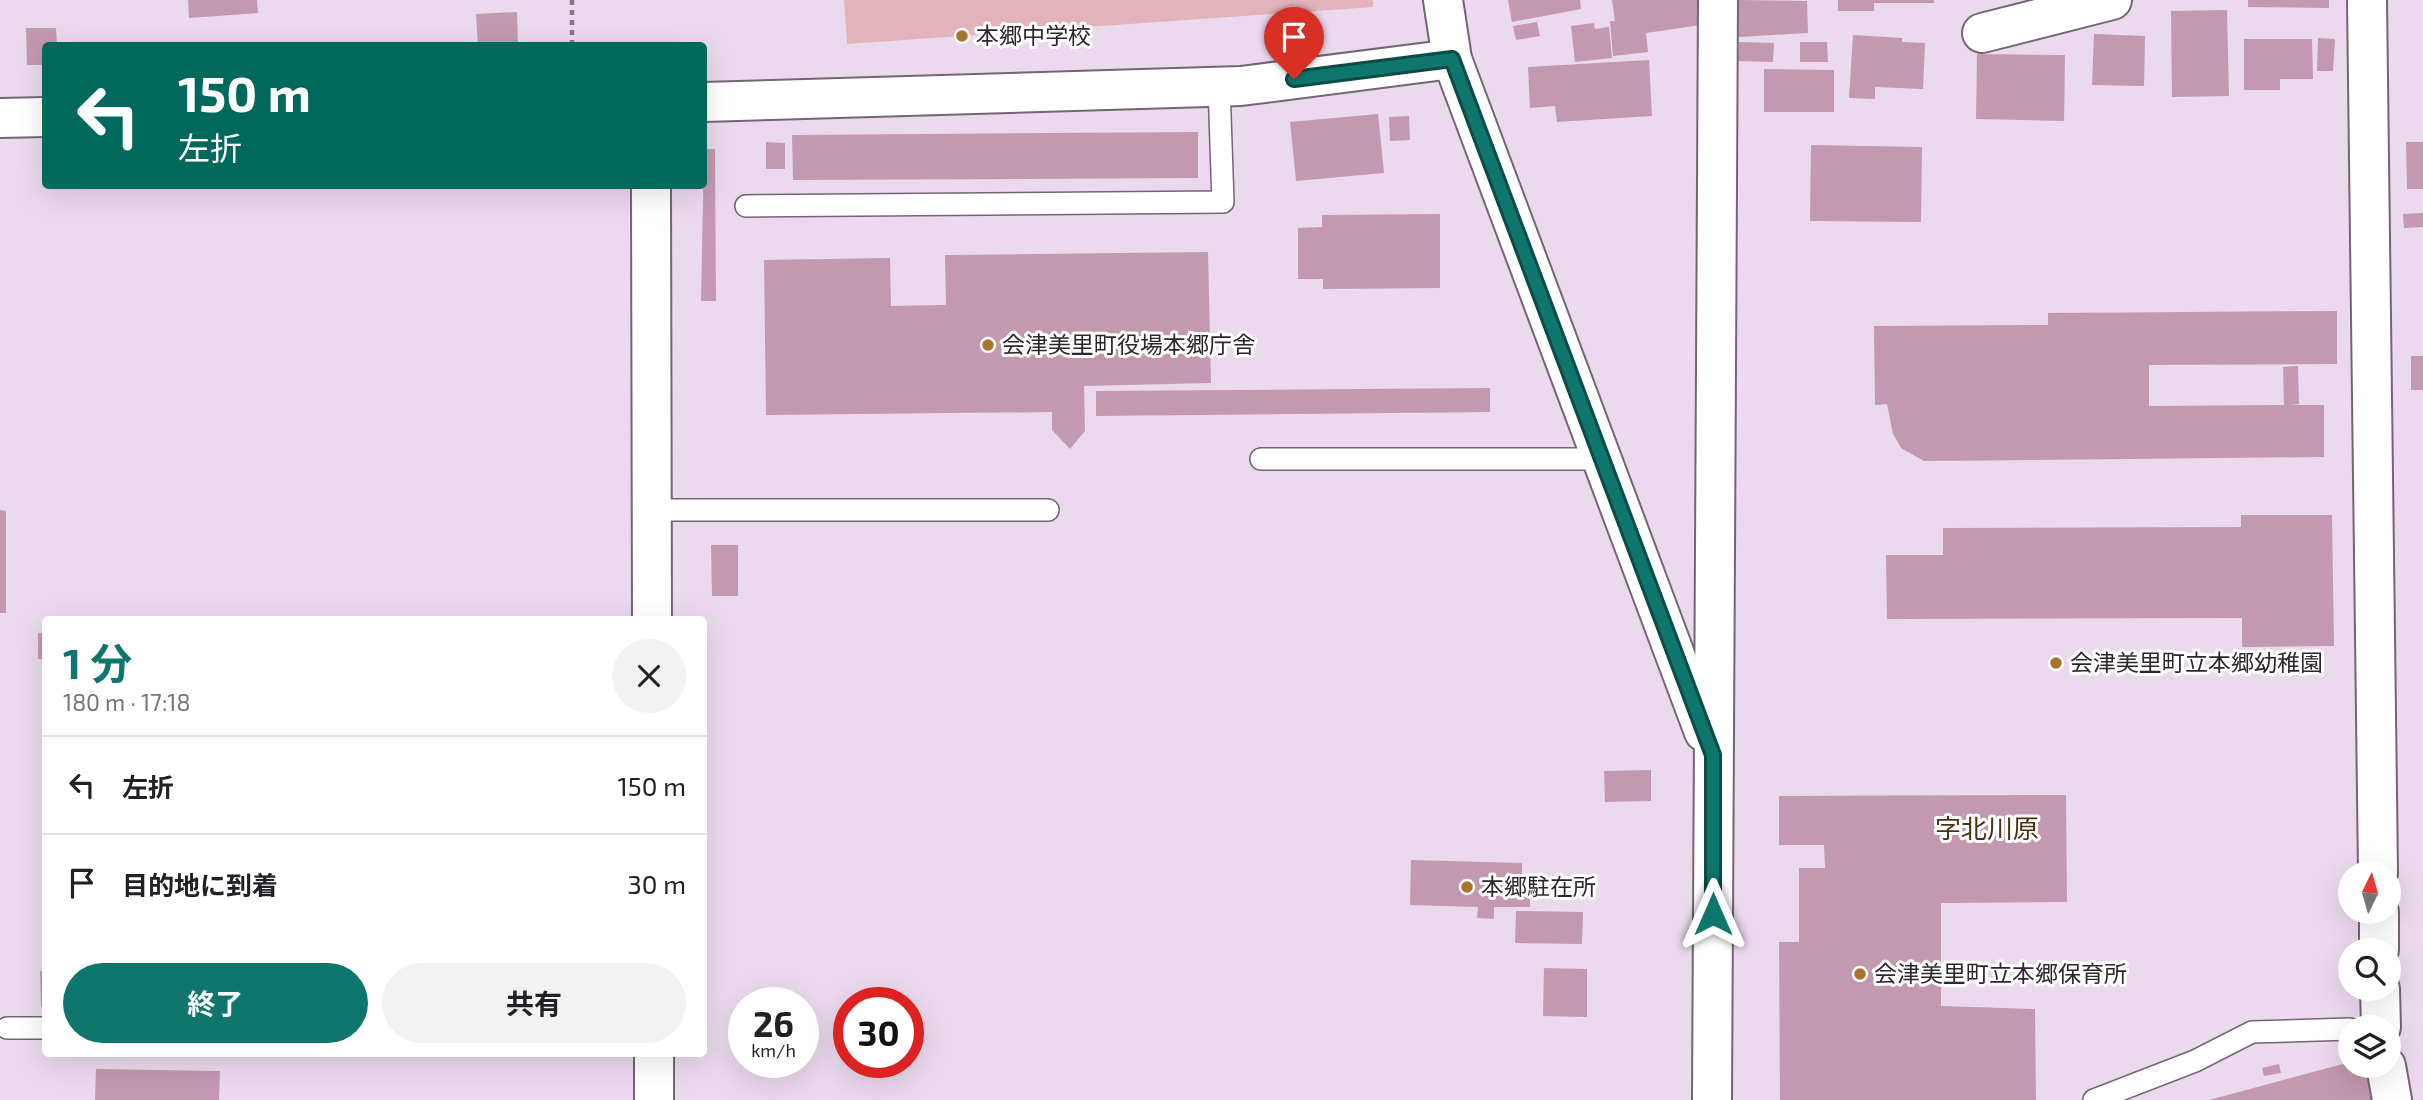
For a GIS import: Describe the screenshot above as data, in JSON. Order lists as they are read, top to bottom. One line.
{"districts":["字北川原"],"places":["本郷中学校","会津美里町役場本郷庁舎","会津美里町立本郷幼稚園","本郷駐在所","会津美里町立本郷保育所"],"north":"top","page":{"turn":["150 m","左折"],"heading":["1 分","180 m · 17:18"],"list":[{"name":"左折","value":"150 m"},{"name":"目的地に到着","value":"30 m"}],"buttons":["終了","共有"],"speed":"26 km/h","limit":"30"}}
